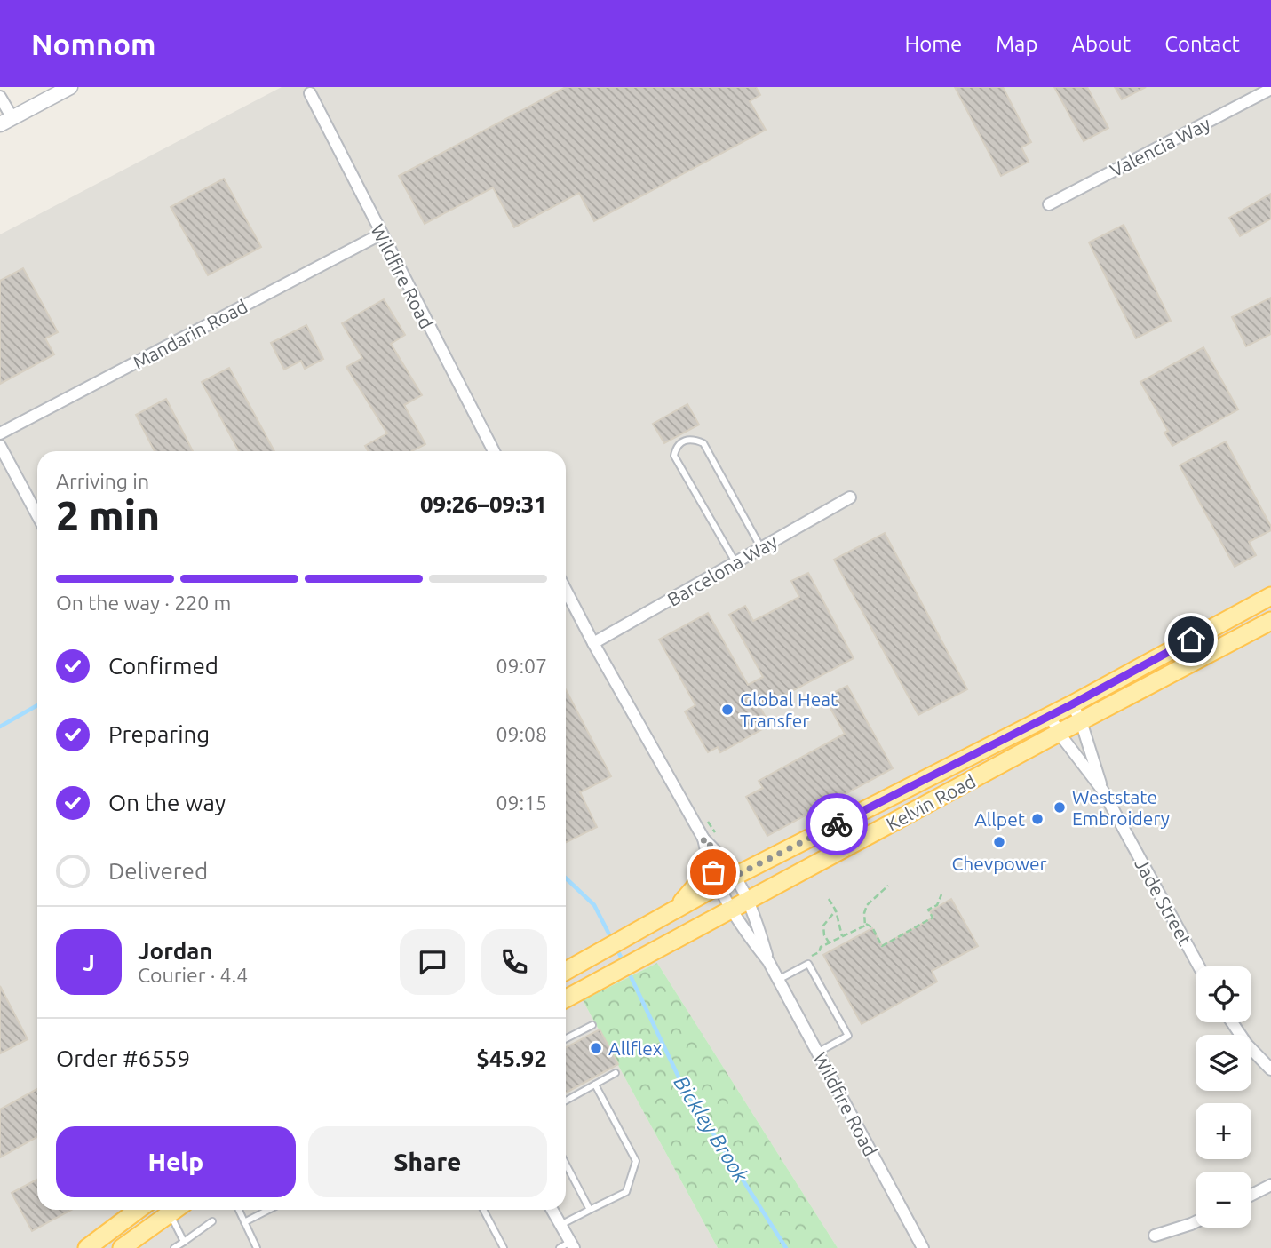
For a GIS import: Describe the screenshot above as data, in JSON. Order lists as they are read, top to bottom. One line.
{"streets":{"main road":["Kelvin Road"],"street":["Valencia Way","Wildfire Road","Mandarin Road","Barcelona Way","Jade Street"]},"crossings":[["Wildfire Road","Mandarin Road"],["Wildfire Road","Barcelona Way"],["Wildfire Road","Kelvin Road"],["Kelvin Road","Jade Street"]],"water":["Bickley Brook"],"places":["Global Heat Transfer","Weststate Embroidery","Allpet","Chevpower","Allflex"],"page":{"header":"Nomnom","nav":["Home","Map","About","Contact"],"heading":["2 min","Arriving in","09:26–09:31"],"panel":["Jordan","Courier · 4.4","Order #6559","$45.92"],"bar":"On the way · 220 m","list":[["Confirmed","09:07"],["Preparing","09:08"],["On the way","09:15"],"Delivered"],"round":"J","map_buttons":["+","−"],"buttons":["Help","Share"]}}
